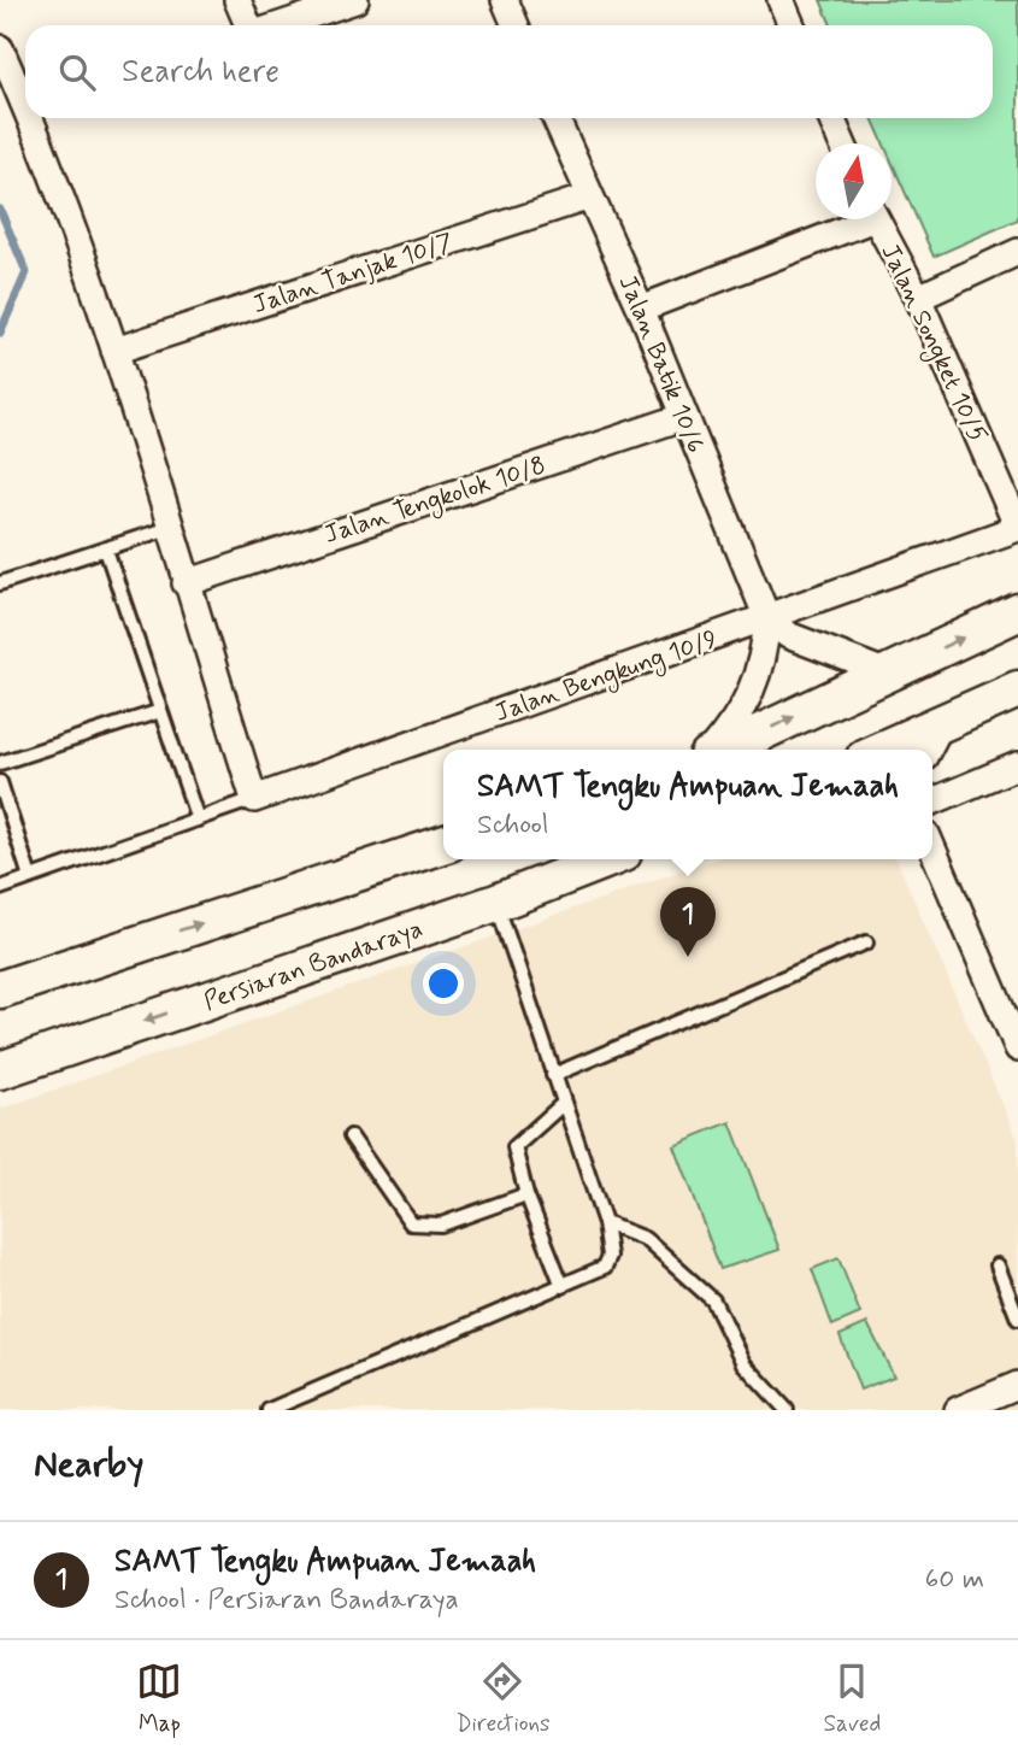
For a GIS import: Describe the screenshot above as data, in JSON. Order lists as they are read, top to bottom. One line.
{"streets":{"main road":["Persiaran Bandaraya"],"street":["Jalan Tanjak 10/7","Jalan Songket 10/5","Jalan Batik 10/6","Jalan Tengkolok 10/8","Jalan Bengkung 10/9"]},"crossings":[["Jalan Tanjak 10/7","Jalan Batik 10/6"],["Jalan Songket 10/5","Jalan Bengkung 10/9"],["Jalan Batik 10/6","Jalan Tengkolok 10/8"],["Jalan Batik 10/6","Jalan Bengkung 10/9"]],"north":"top","page":{"search":"Search here","popup":["SAMT Tengku Ampuan Jemaah","School"],"pins":"1","heading":"Nearby","list":[{"mark":"1","name":"SAMT Tengku Ampuan Jemaah","note":"School · Persiaran Bandaraya","value":"60 m"}],"nav":["Map","Directions","Saved"]}}
